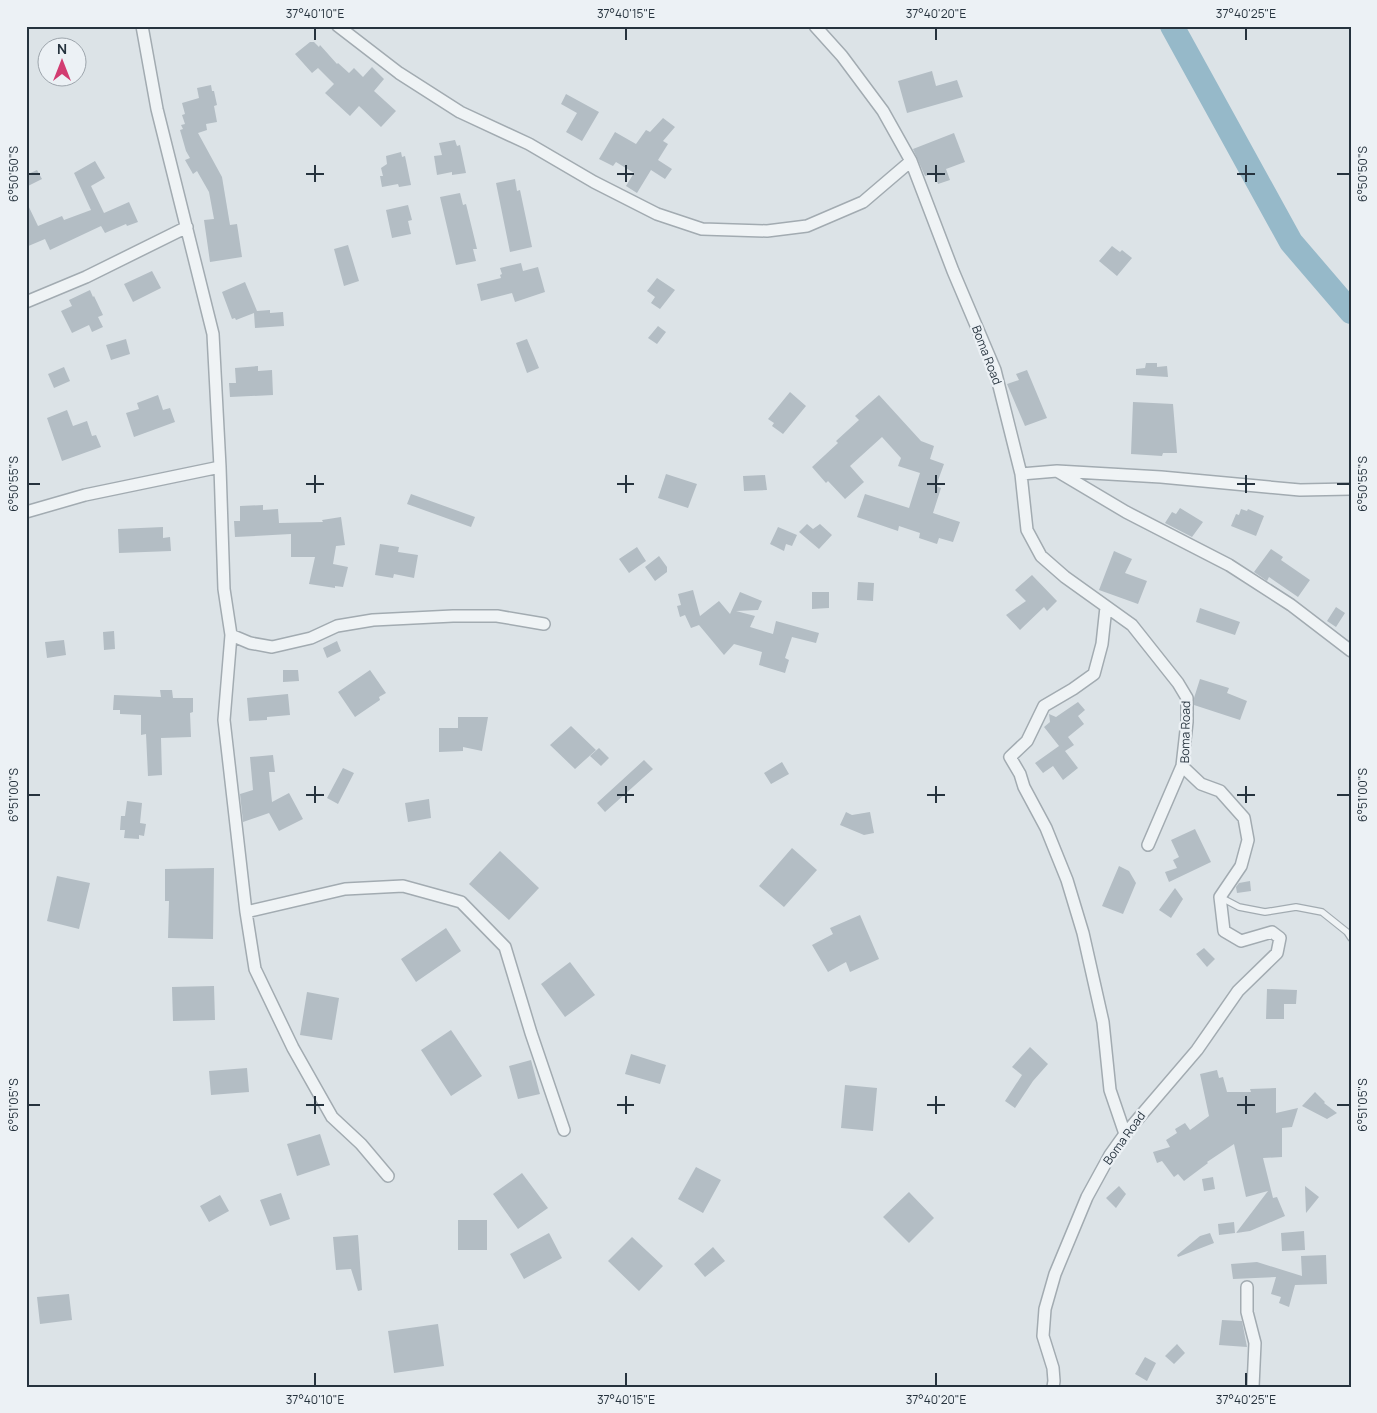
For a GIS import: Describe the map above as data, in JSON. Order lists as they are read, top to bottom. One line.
{"streets":{"street":["Boma Road"]},"north":"top","coordinates":["37°40'10\"E","37°40'15\"E","37°40'20\"E","37°40'25\"E","6°50'50\"S","6°50'55\"S","6°51'00\"S","6°51'05\"S"]}
